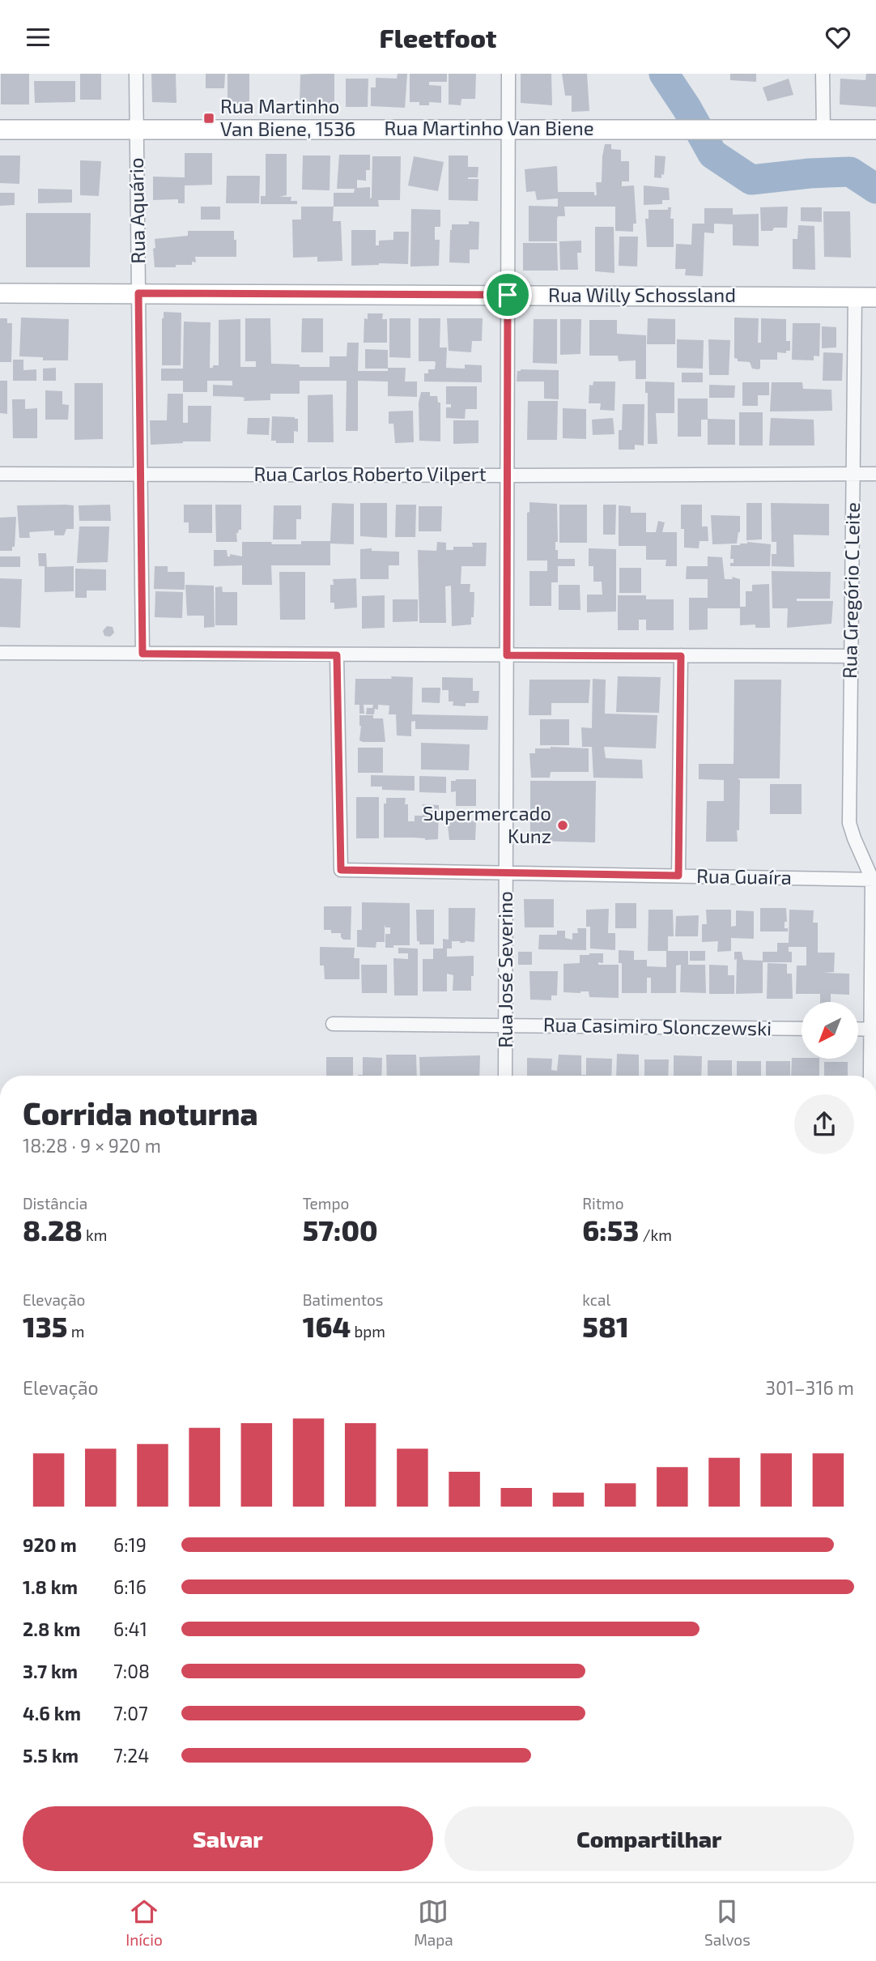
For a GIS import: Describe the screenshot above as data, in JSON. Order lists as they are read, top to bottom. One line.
{"streets":{"street":["Rua Martinho Van Biene","Rua Aquário","Rua Willy Schossland","Rua Carlos Roberto Vilpert","Rua Gregório C Leite","Rua Guaíra","Rua José Severino","Rua Casimiro Slonczewski"]},"crossings":[["Rua Martinho Van Biene","Rua Aquário"],["Rua Martinho Van Biene","Rua José Severino"],["Rua Aquário","Rua Willy Schossland"],["Rua Aquário","Rua Carlos Roberto Vilpert"],["Rua Willy Schossland","Rua Gregório C Leite"],["Rua Willy Schossland","Rua José Severino"],["Rua Carlos Roberto Vilpert","Rua Gregório C Leite"],["Rua Carlos Roberto Vilpert","Rua José Severino"],["Rua Gregório C Leite","Rua Guaíra"],["Rua Guaíra","Rua José Severino"],["Rua José Severino","Rua Casimiro Slonczewski"]],"places":{"transit":["Rua Martinho Van Biene, 1536"],"other":["Supermercado Kunz"]},"north":"bottom left","page":{"header":"Fleetfoot","heading":["Corrida noturna","18:28 · 9 × 920 m"],"stats":[["Distância","8.28 km"],["Tempo","57:00"],["Ritmo","6:53 /km"],["Elevação","135 m"],["Batimentos","164 bpm"],["kcal","581"]],"chart":["Elevação","301–316 m"],"list":[{"name":"920 m","note":"6:19"},{"name":"1.8 km","note":"6:16"},{"name":"2.8 km","note":"6:41"},{"name":"3.7 km","note":"7:08"},{"name":"4.6 km","note":"7:07"},{"name":"5.5 km","note":"7:24"}],"buttons":["Salvar","Compartilhar"],"tabs":["Início","Mapa","Salvos"]}}
